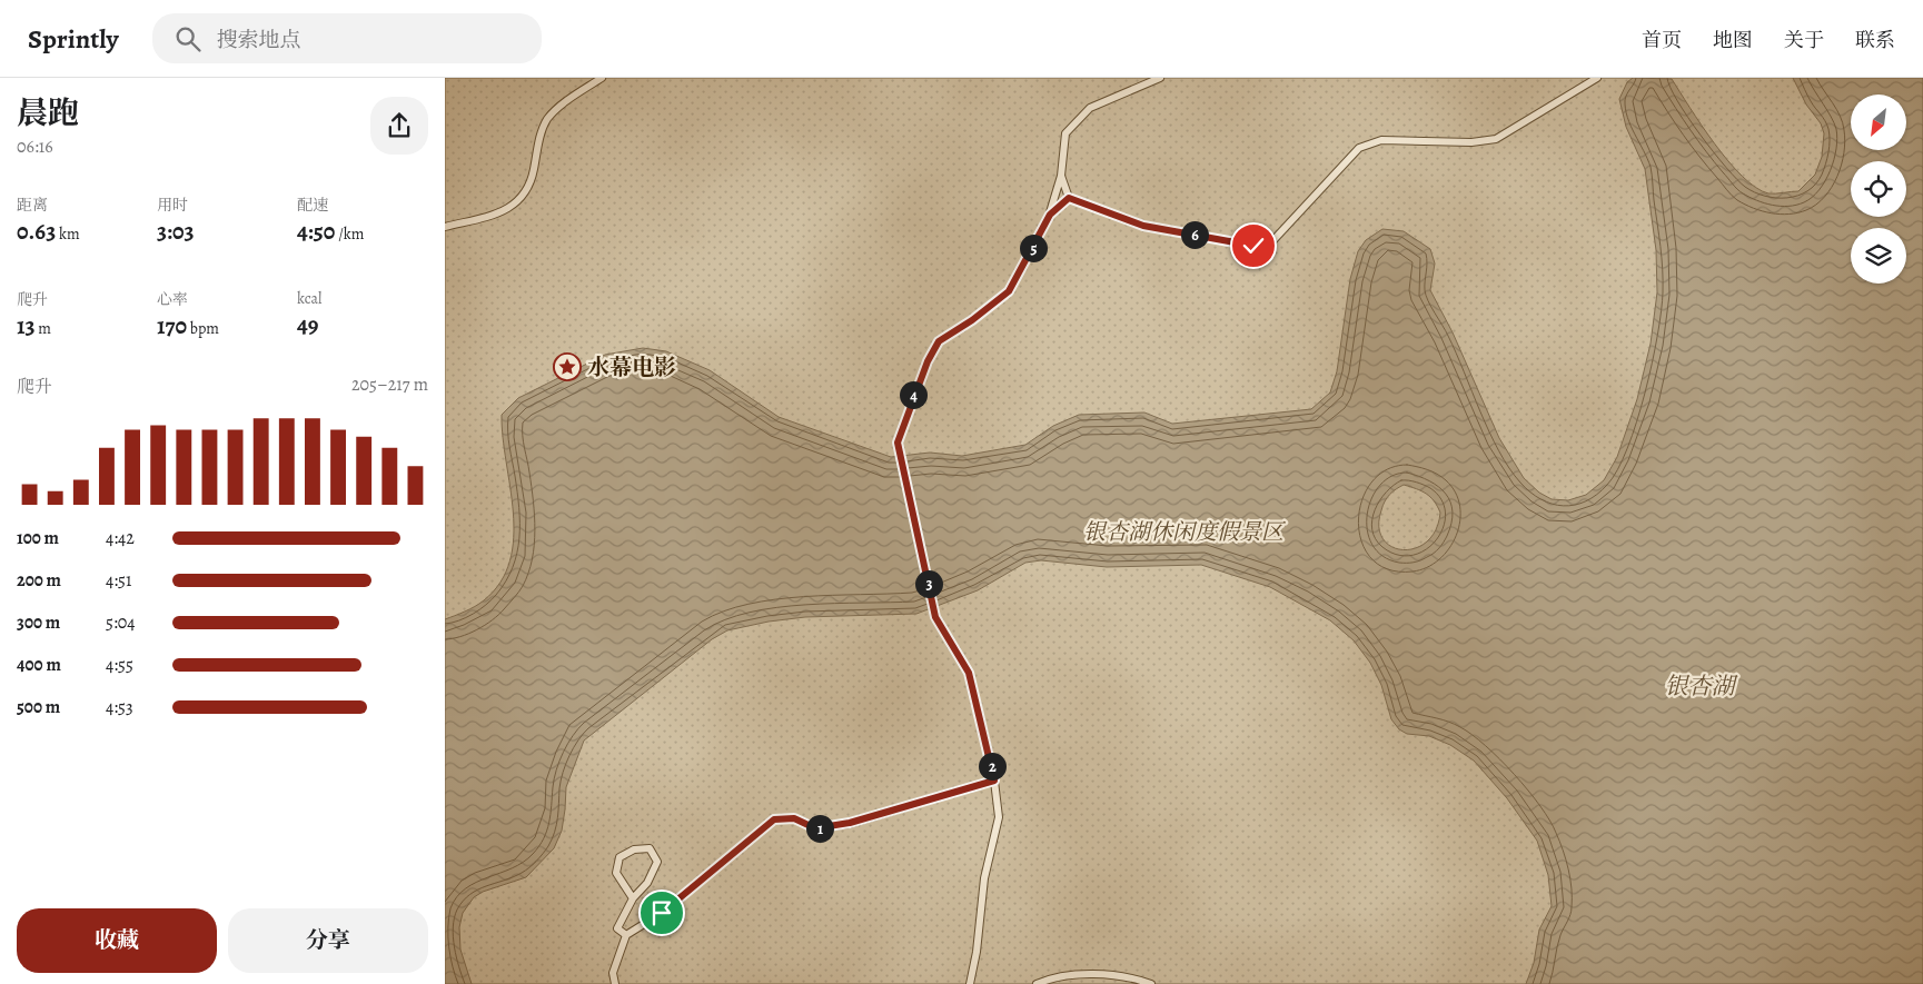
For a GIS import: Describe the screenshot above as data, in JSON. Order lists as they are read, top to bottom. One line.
{"water":["银杏湖"],"parks":["银杏湖休闲度假景区"],"places":{"place":["水幕电影"]},"north":"bottom left","page":{"header":"Sprintly","search":"搜索地点","nav":["首页","地图","关于","联系"],"heading":["晨跑","06:16"],"stats":[["距离","0.63 km"],["用时","3:03"],["配速","4:50 /km"],["爬升","13 m"],["心率","170 bpm"],["kcal","49"]],"pins":["6","5","4","3","2","1"],"chart":["爬升","205–217 m"],"list":[{"name":"100 m","note":"4:42"},{"name":"200 m","note":"4:51"},{"name":"300 m","note":"5:04"},{"name":"400 m","note":"4:55"},{"name":"500 m","note":"4:53"}],"buttons":["收藏","分享"]}}
